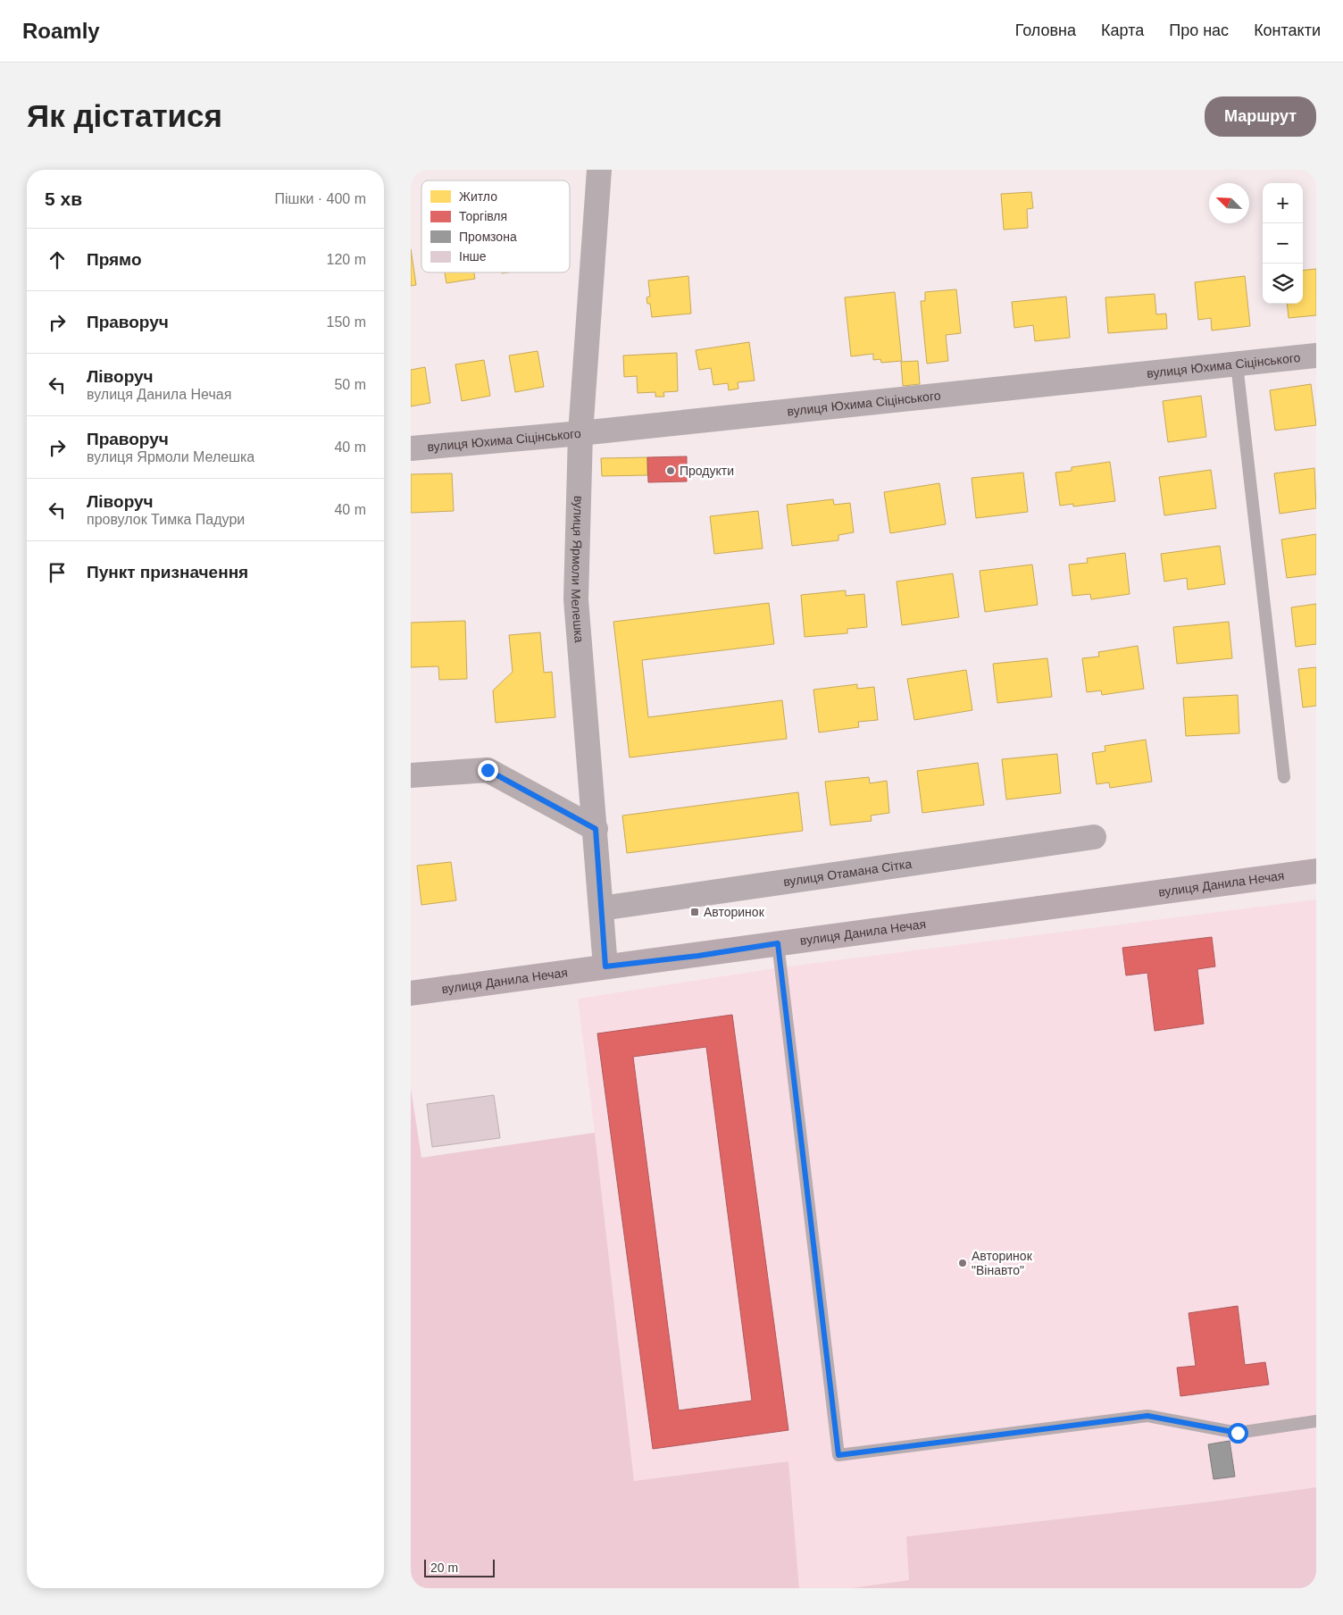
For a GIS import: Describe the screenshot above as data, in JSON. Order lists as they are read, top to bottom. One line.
{"streets":{"main road":["вулиця Данила Нечая"],"street":["вулиця Юхима Сіцінського","вулиця Ярмоли Мелешка","вулиця Отамана Сітка"]},"crossings":[["вулиця Юхима Сіцінського","вулиця Ярмоли Мелешка"],["вулиця Ярмоли Мелешка","вулиця Отамана Сітка"],["вулиця Ярмоли Мелешка","вулиця Данила Нечая"]],"places":{"other":["Продукти","Авторинок \"Вінавто\""],"transit":["Авторинок"]},"legend":["Житло","Торгівля","Промзона","Інше"],"scale_bar":"20 m","north":"top left","page":{"header":"Roamly","nav":["Головна","Карта","Про нас","Контакти"],"buttons":"Маршрут","title":"Як дістатися","heading":["5 хв","Пішки · 400 m"],"map_buttons":["+","−"],"list":[["Прямо","120 m"],["Праворуч","150 m"],["Ліворуч","вулиця Данила Нечая","50 m"],["Праворуч","вулиця Ярмоли Мелешка","40 m"],["Ліворуч","провулок Тимка Падури","40 m"],"Пункт призначення"],"scale":"20 m"}}
